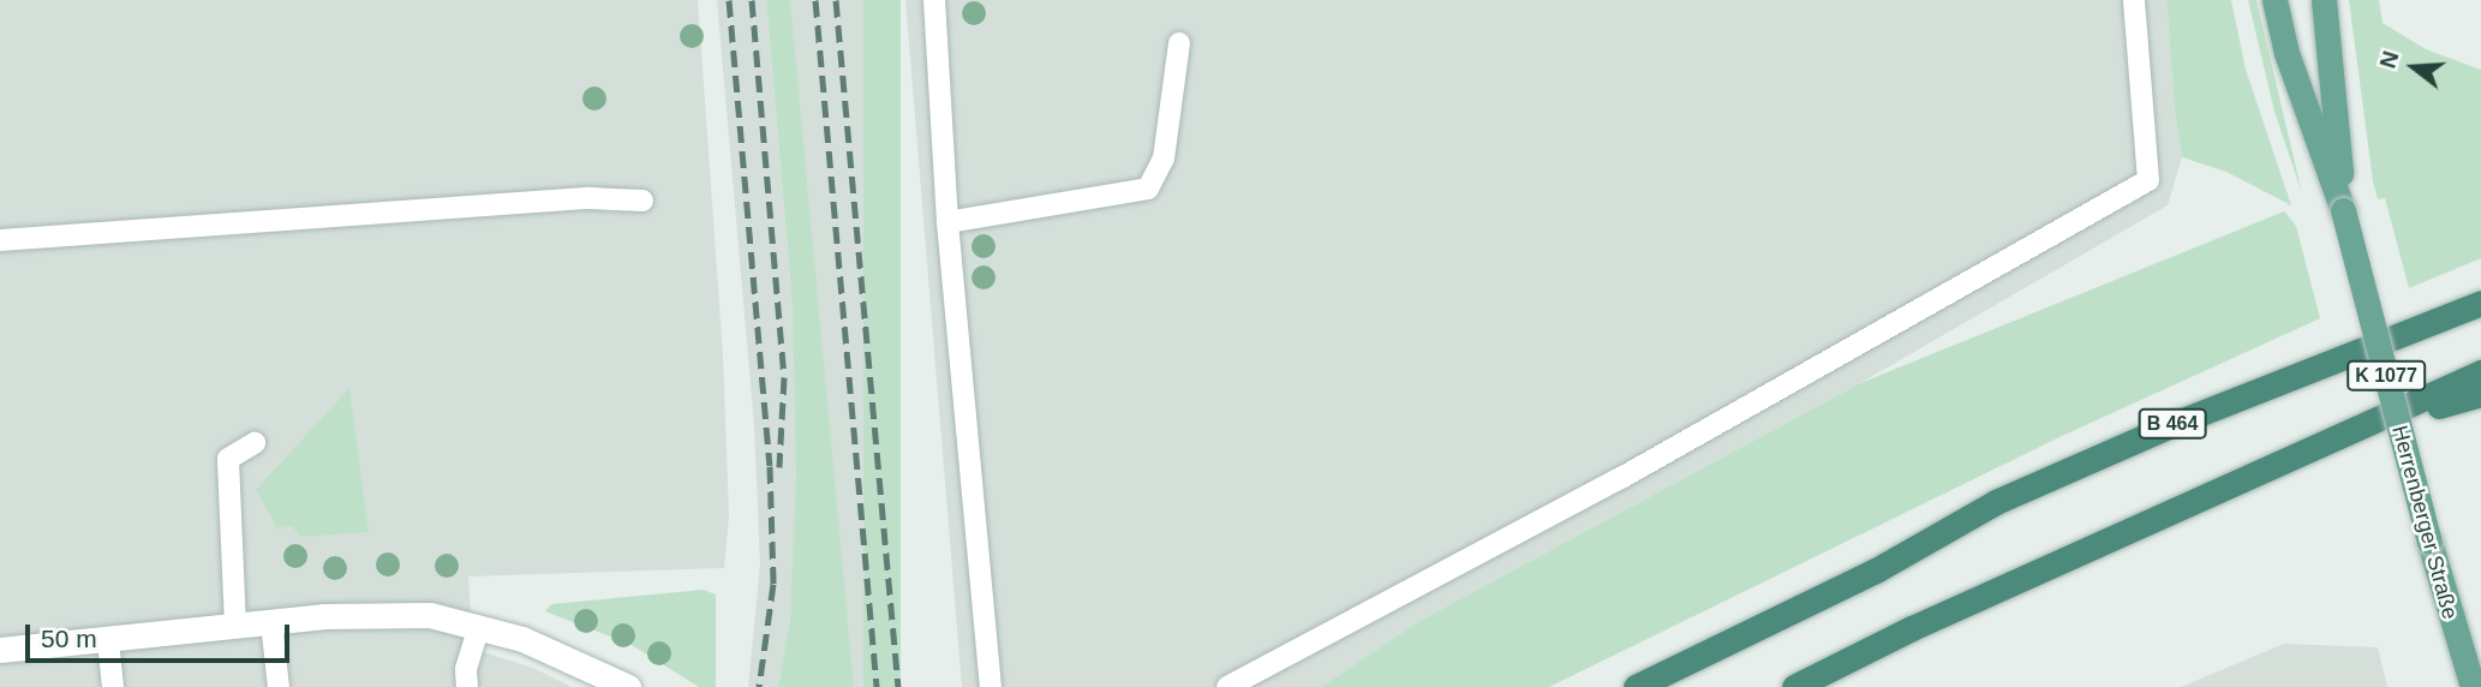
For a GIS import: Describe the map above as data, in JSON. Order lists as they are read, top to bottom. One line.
{"streets":{"highway":["B 464"],"main road":["K 1077","Herrenberger Straße"]},"scale_bar":"50 m","north":"left"}
